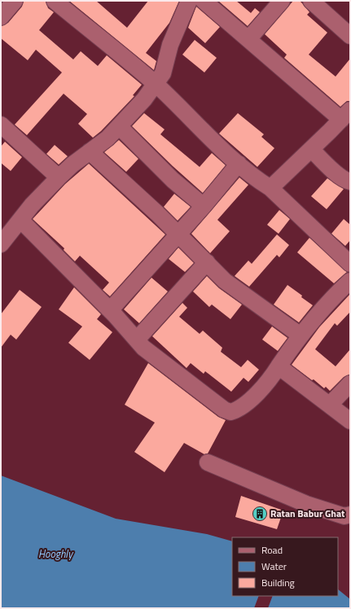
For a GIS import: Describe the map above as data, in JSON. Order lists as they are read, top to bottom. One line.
{"water":["Hooghly"],"places":{"building":["Ratan Babur Ghat"]},"legend":["Road","Water","Building"]}
